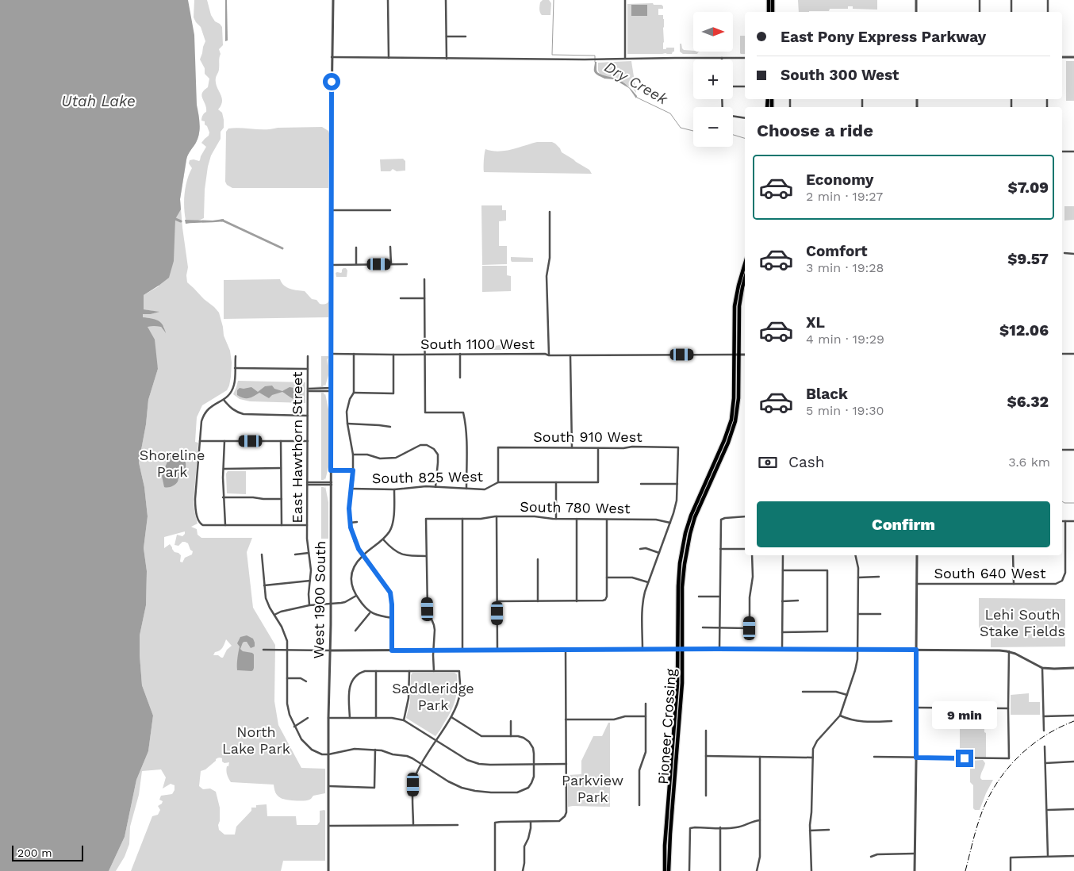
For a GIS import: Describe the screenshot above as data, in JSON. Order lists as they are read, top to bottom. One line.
{"streets":{"highway":["Pioneer Crossing"],"street":["South 1100 West","South 910 West","East Hawthorn Street","South 825 West","South 780 West","South 640 West","West 1900 South"]},"crossings":[["South 1100 West","West 1900 South"],["South 1100 West","Pioneer Crossing"],["South 910 West","South 825 West"]],"water":["Dry Creek","Utah Lake"],"parks":["Shoreline Park","Lehi South Stake Fields","Saddleridge Park","North Lake Park","Parkview Park"],"scale_bar":"200 m","north":"right","page":{"map_buttons":["+","−"],"banner":["East Pony Express Parkway","South 300 West"],"heading":"Choose a ride","list":[{"name":"Economy","note":"2 min · 19:27","value":"$7.09"},{"name":"Comfort","note":"3 min · 19:28","value":"$9.57"},{"name":"XL","note":"4 min · 19:29","value":"$12.06"},{"name":"Black","note":"5 min · 19:30","value":"$6.32"}],"pay":["Cash","3.6 km"],"buttons":"Confirm","bubble":"9 min","scale":"200 m"}}
